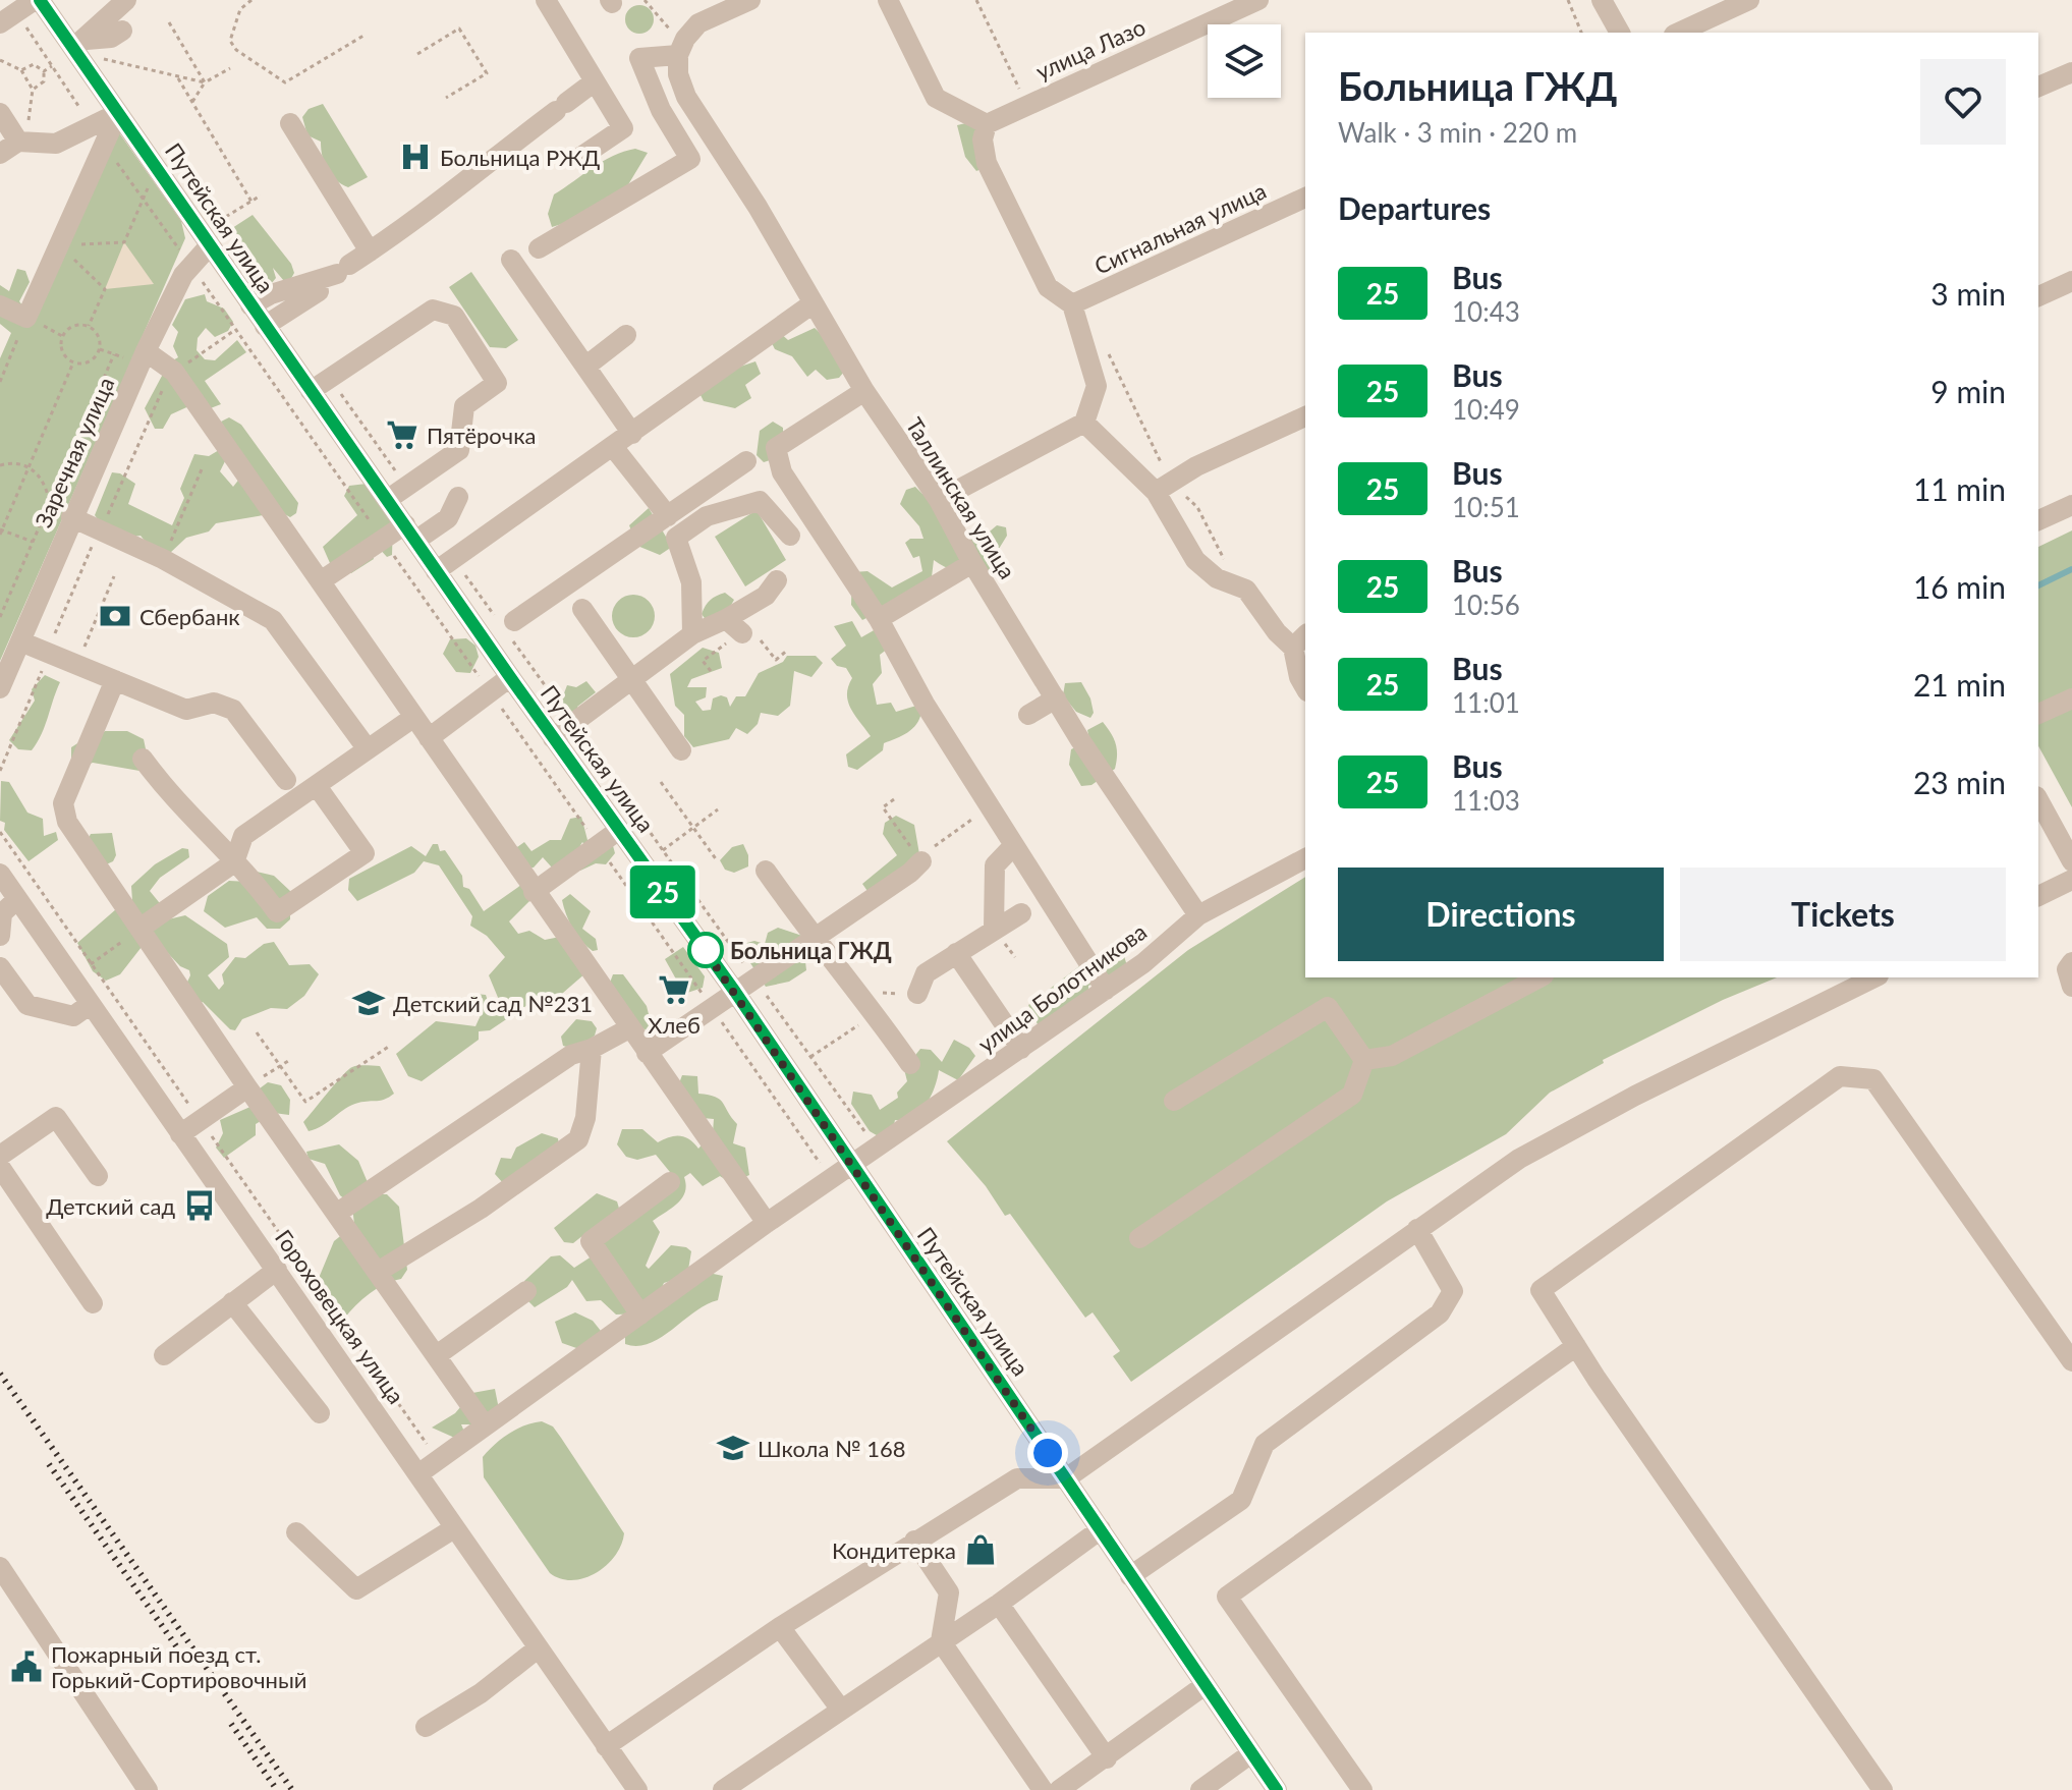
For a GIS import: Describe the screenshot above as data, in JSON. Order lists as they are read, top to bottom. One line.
{"streets":{"street":["улица Лазо","Путейская улица","Сигнальная улица","Заречная улица","Таллинская улица","улица Болотникова","Гороховецкая улица"]},"crossings":[["Путейская улица","Заречная улица"],["Путейская улица","улица Болотникова"],["Таллинская улица","улица Болотникова"],["улица Болотникова","Гороховецкая улица"]],"places":{"hospital":["Больница РЖД"],"supermarket":["Пятёрочка","Хлеб"],"bank":["Сбербанк"],"other":["Больница ГЖД"],"school or university":["Детский сад №231","Школа № 168"],"bus stop":["Детский сад"],"shop":["Кондитерка"],"public building":["Пожарный поезд ст. Горький-Сортировочный"]},"lines":["bus line 25"],"page":{"on_map":"25","heading":[["Больница ГЖД","Walk · 3 min · 220 m"],"Departures"],"list":[{"mark":"25","name":"Bus","note":"10:43","value":"3 min"},{"mark":"25","name":"Bus","note":"10:49","value":"9 min"},{"mark":"25","name":"Bus","note":"10:51","value":"11 min"},{"mark":"25","name":"Bus","note":"10:56","value":"16 min"},{"mark":"25","name":"Bus","note":"11:01","value":"21 min"},{"mark":"25","name":"Bus","note":"11:03","value":"23 min"}],"buttons":["Directions","Tickets"]}}
